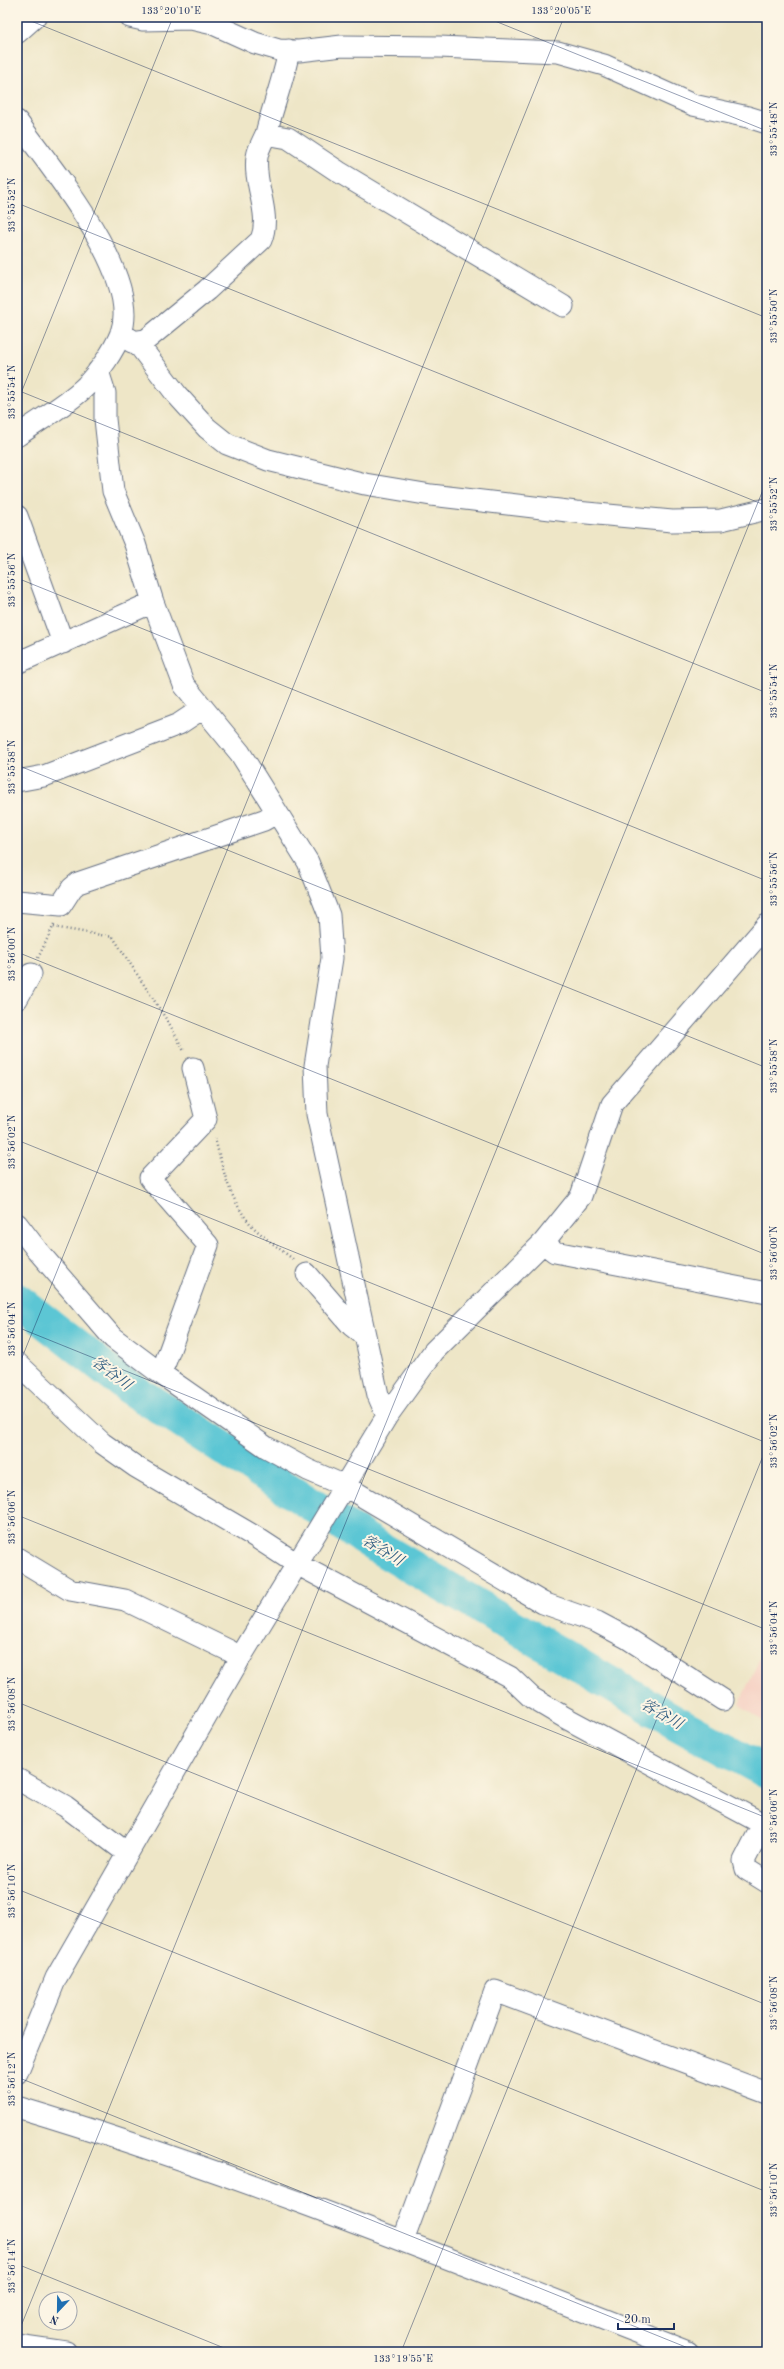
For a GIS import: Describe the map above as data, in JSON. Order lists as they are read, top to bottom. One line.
{"water":["客谷川"],"scale_bar":"20 m","north":"bottom","coordinates":["133°20'10\"E","133°20'05\"E","33°55'48\"N","33°55'52\"N","33°55'50\"N","33°55'54\"N","33°55'56\"N","33°55'58\"N","33°56'00\"N","33°56'02\"N","33°56'04\"N","33°56'06\"N","33°56'08\"N","33°56'10\"N","33°56'12\"N","33°56'14\"N","133°19'55\"E"]}
